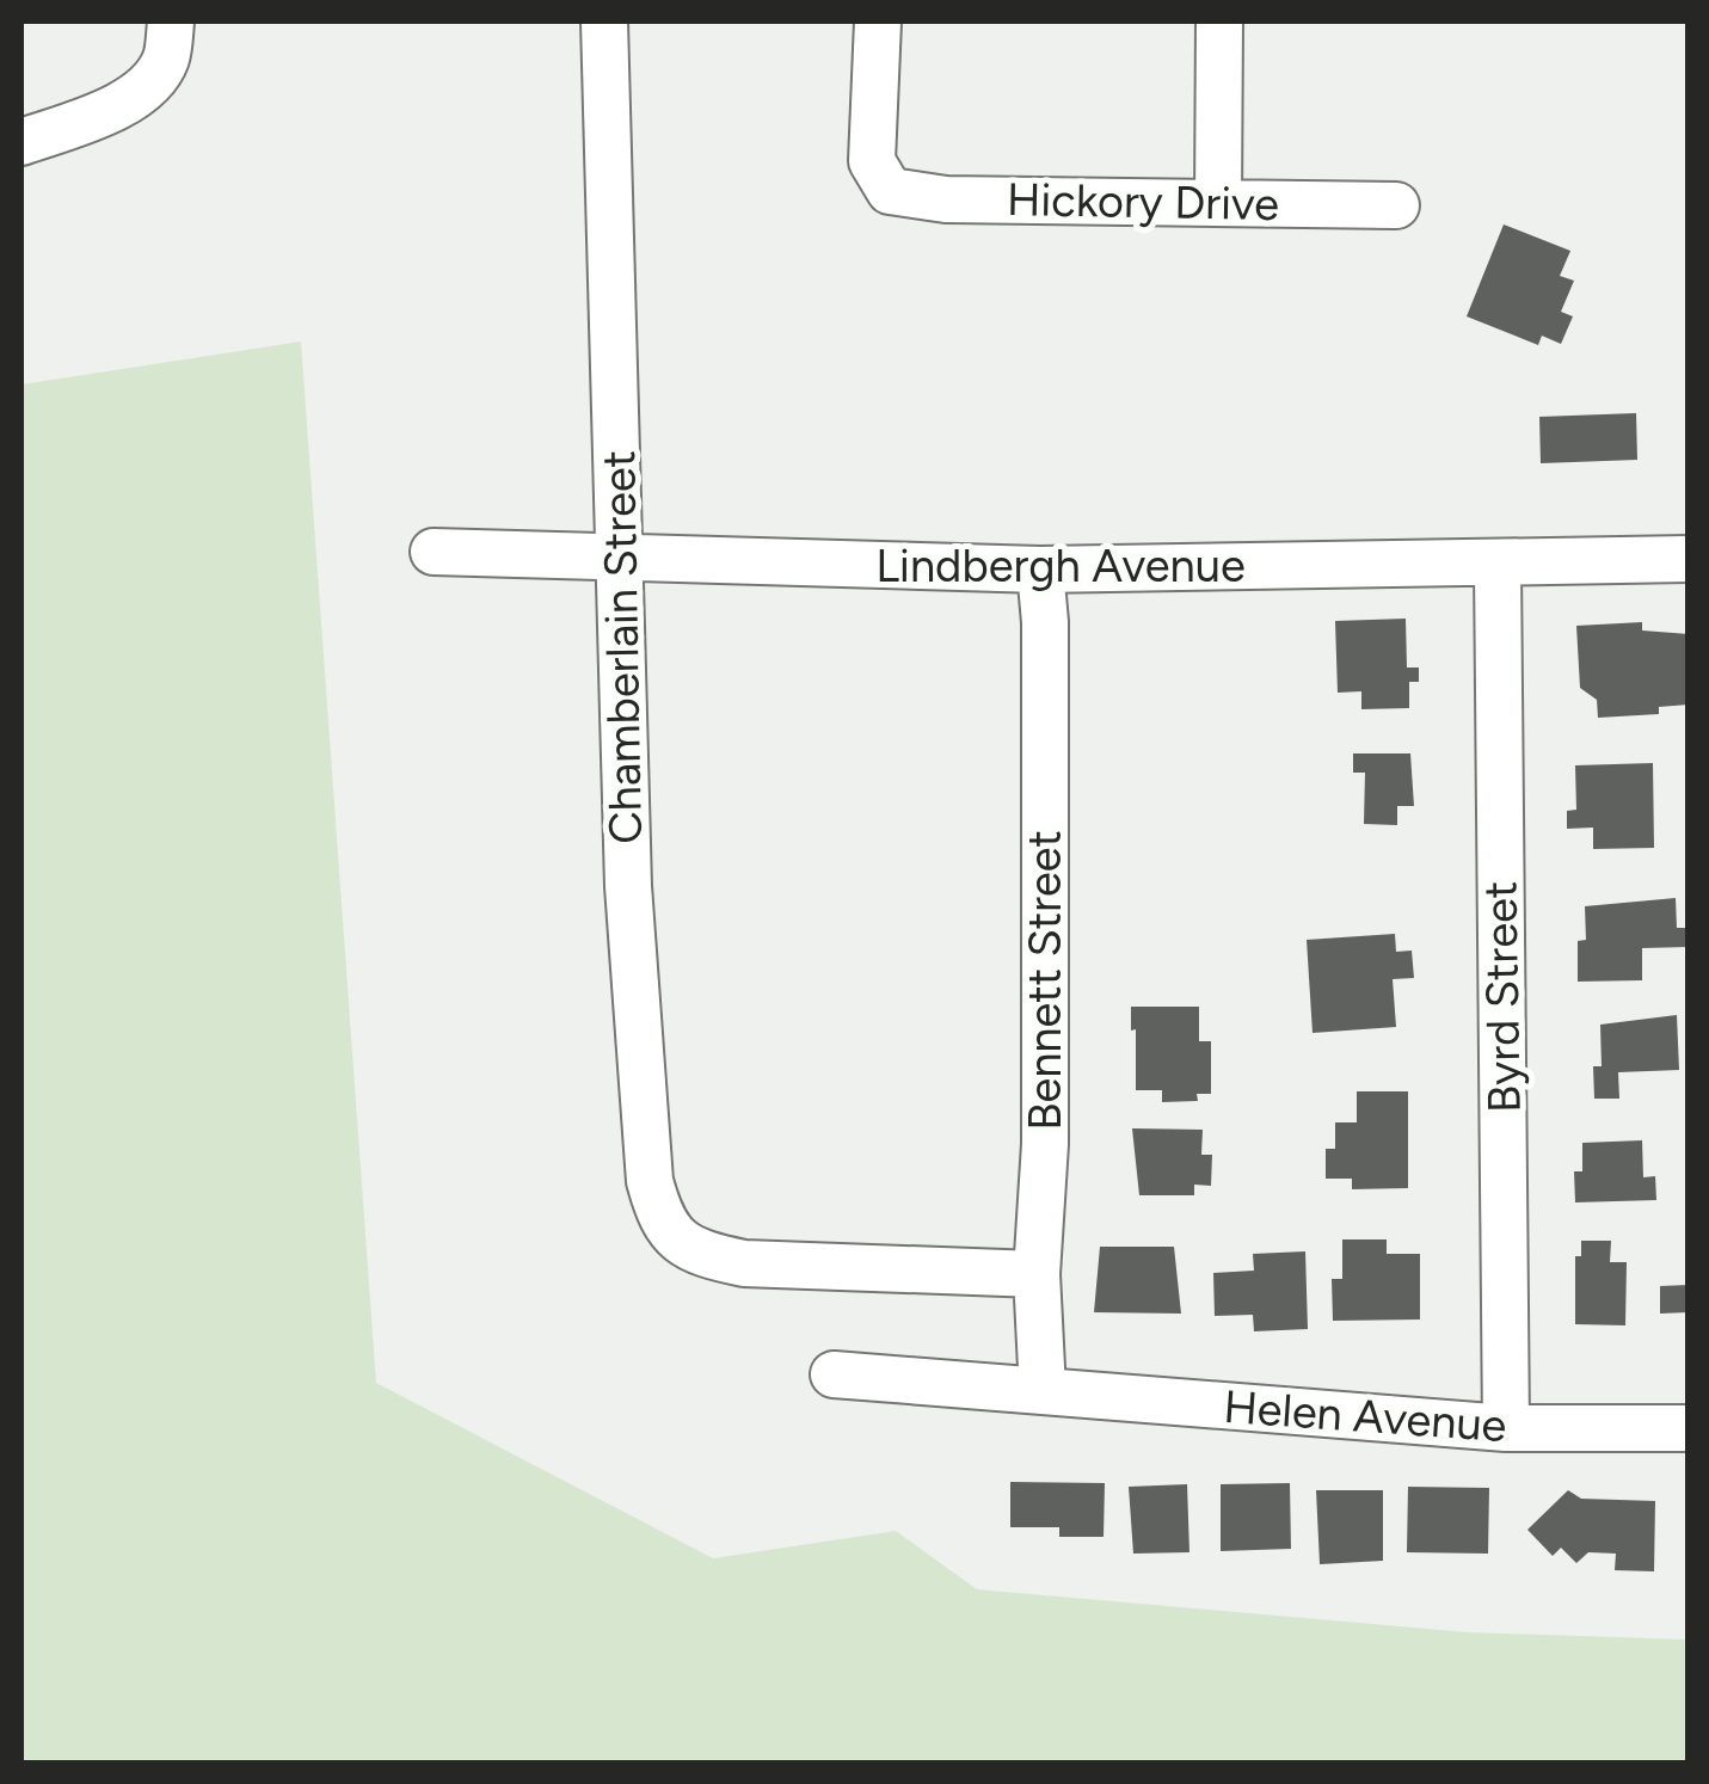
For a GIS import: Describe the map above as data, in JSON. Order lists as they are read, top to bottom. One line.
{"streets":{"street":["Hickory Drive","Lindbergh Avenue","Chamberlain Street","Bennett Street","Byrd Street","Helen Avenue"]},"crossings":[["Lindbergh Avenue","Chamberlain Street"],["Lindbergh Avenue","Bennett Street"],["Lindbergh Avenue","Byrd Street"],["Chamberlain Street","Bennett Street"],["Bennett Street","Helen Avenue"],["Byrd Street","Helen Avenue"]]}
